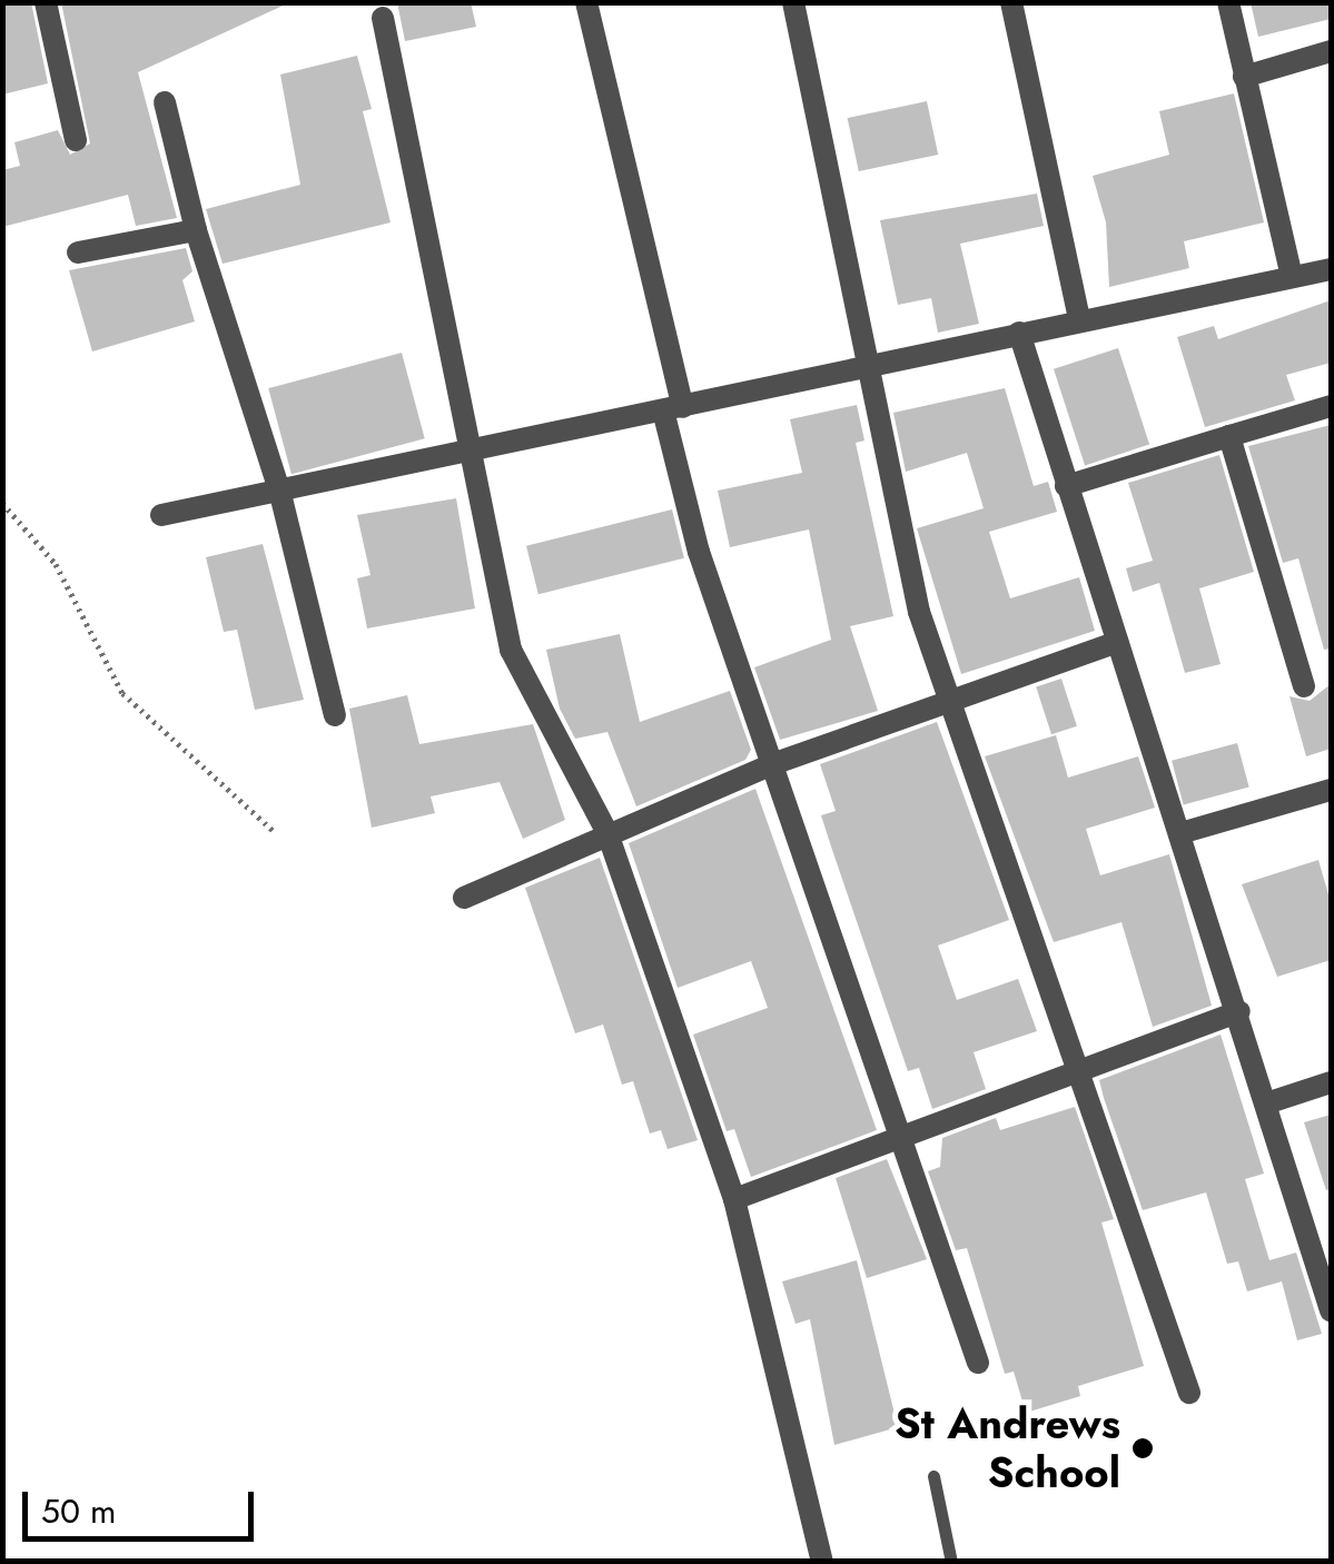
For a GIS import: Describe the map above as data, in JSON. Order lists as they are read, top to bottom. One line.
{"places":["St Andrews School"],"scale_bar":"50 m"}
